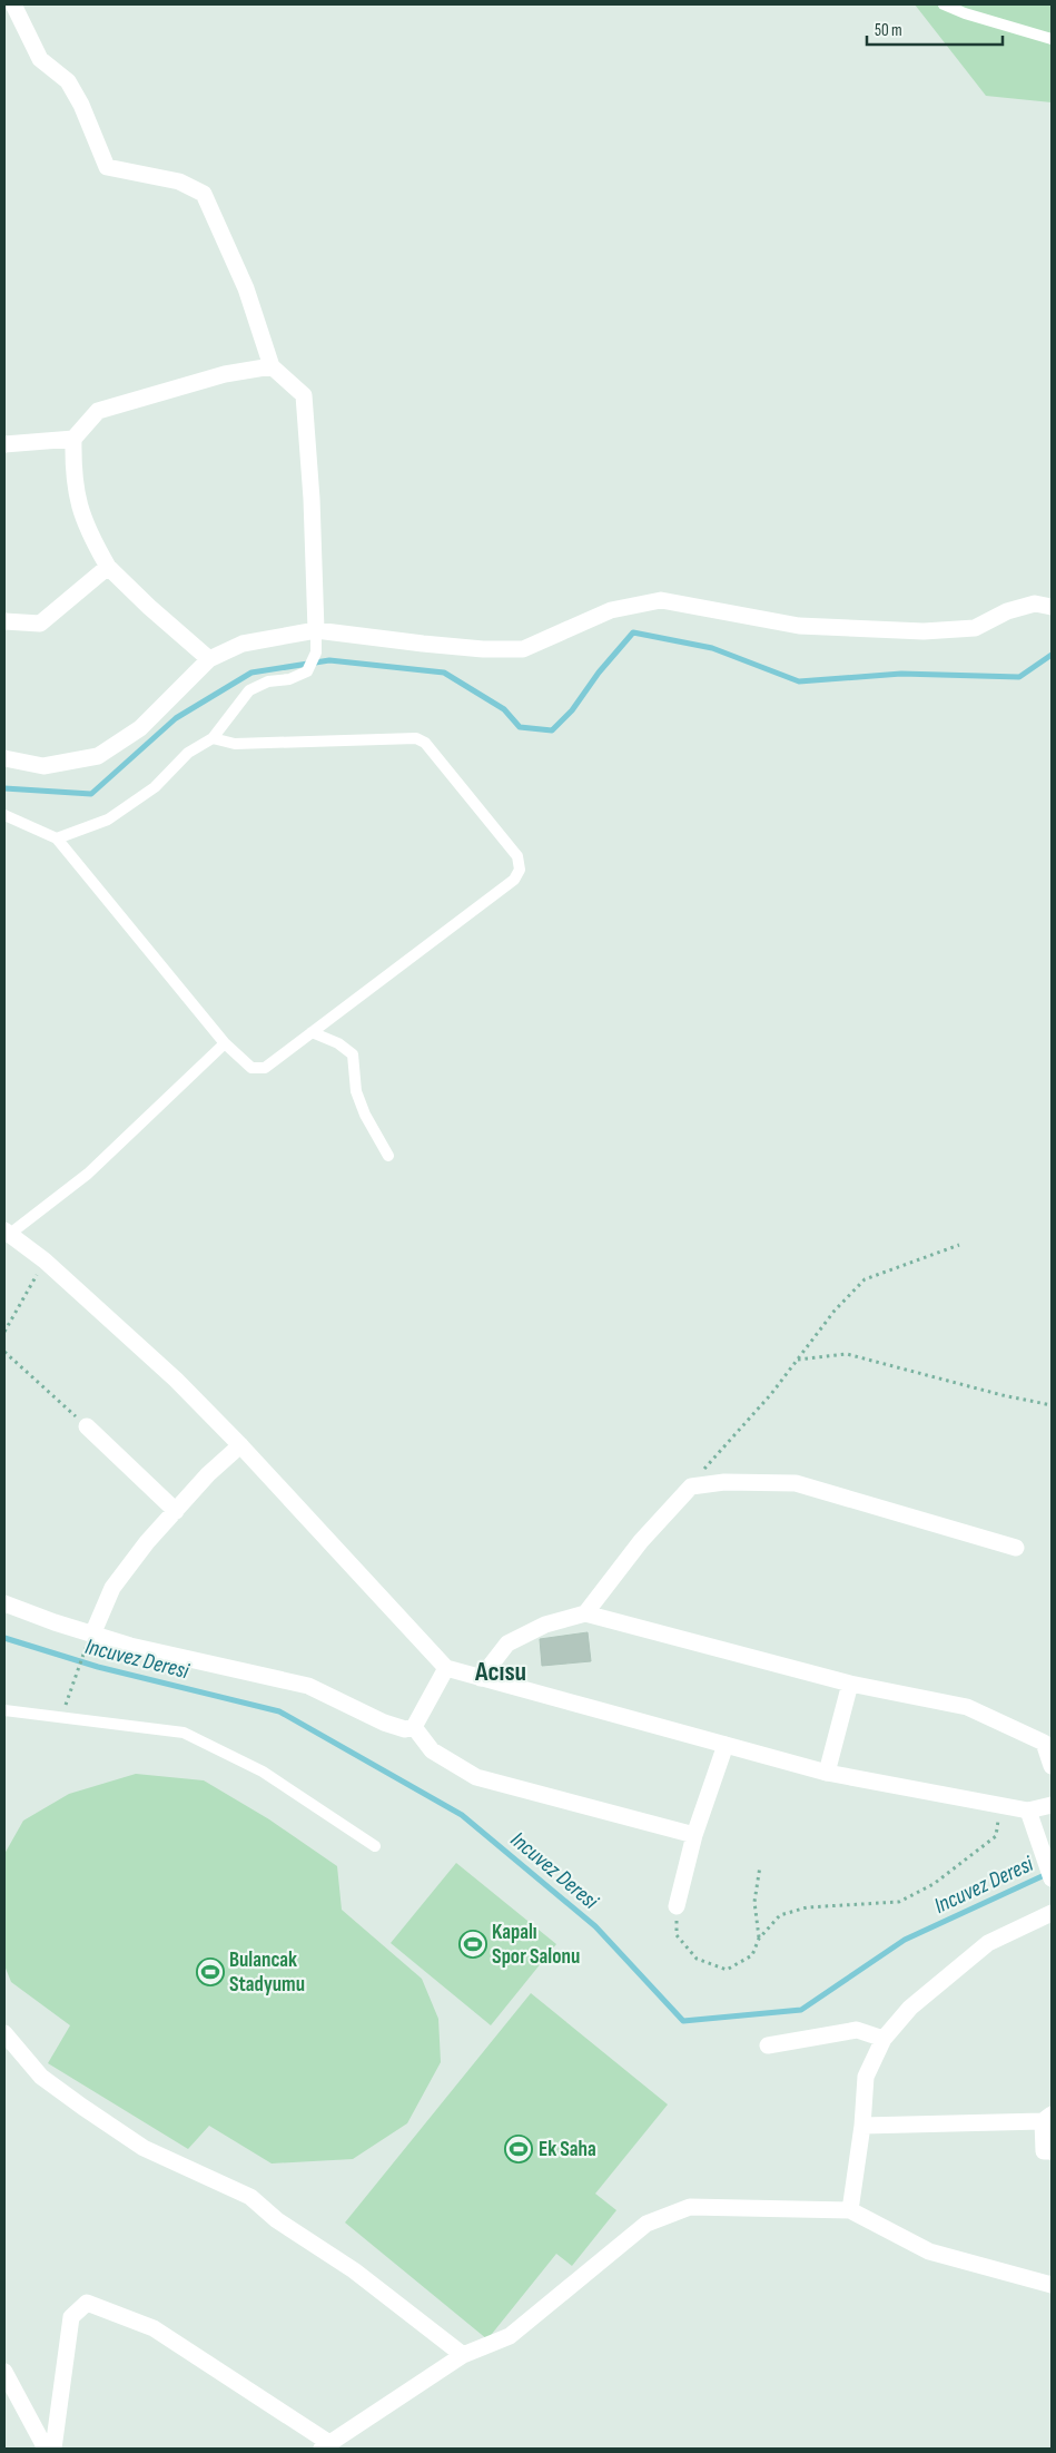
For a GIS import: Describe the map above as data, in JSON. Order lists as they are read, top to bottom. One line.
{"districts":["Acısu"],"water":["Incuvez Deresi"],"places":{"sports":["Kapalı Spor Salonu","Bulancak Stadyumu","Ek Saha"]},"scale_bar":"50 m"}
